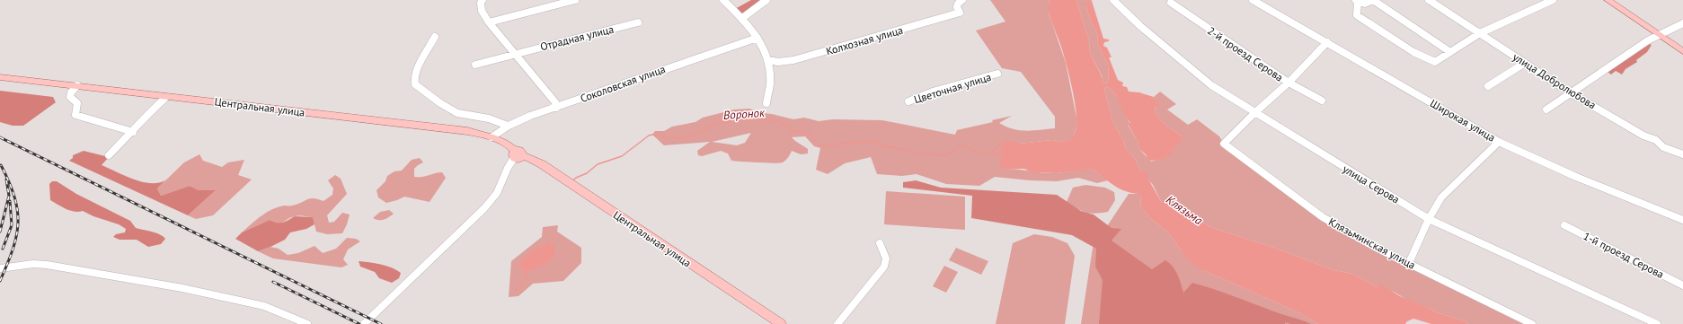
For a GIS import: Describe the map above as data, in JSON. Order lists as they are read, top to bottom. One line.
{"streets":{"main road":["Центральная улица"],"street":["Отрадная улица","Колхозная улица","2-й проезд Серова","улица Добролюбова","Соколовская улица","Цветочная улица","Широкая улица","улица Серова","Клязьминская улица","1-й проезд Серова"]},"crossings":[["Соколовская улица","Центральная улица"],["улица Серова","Клязьминская улица"]],"water":["Воронок","Клязьма"]}
